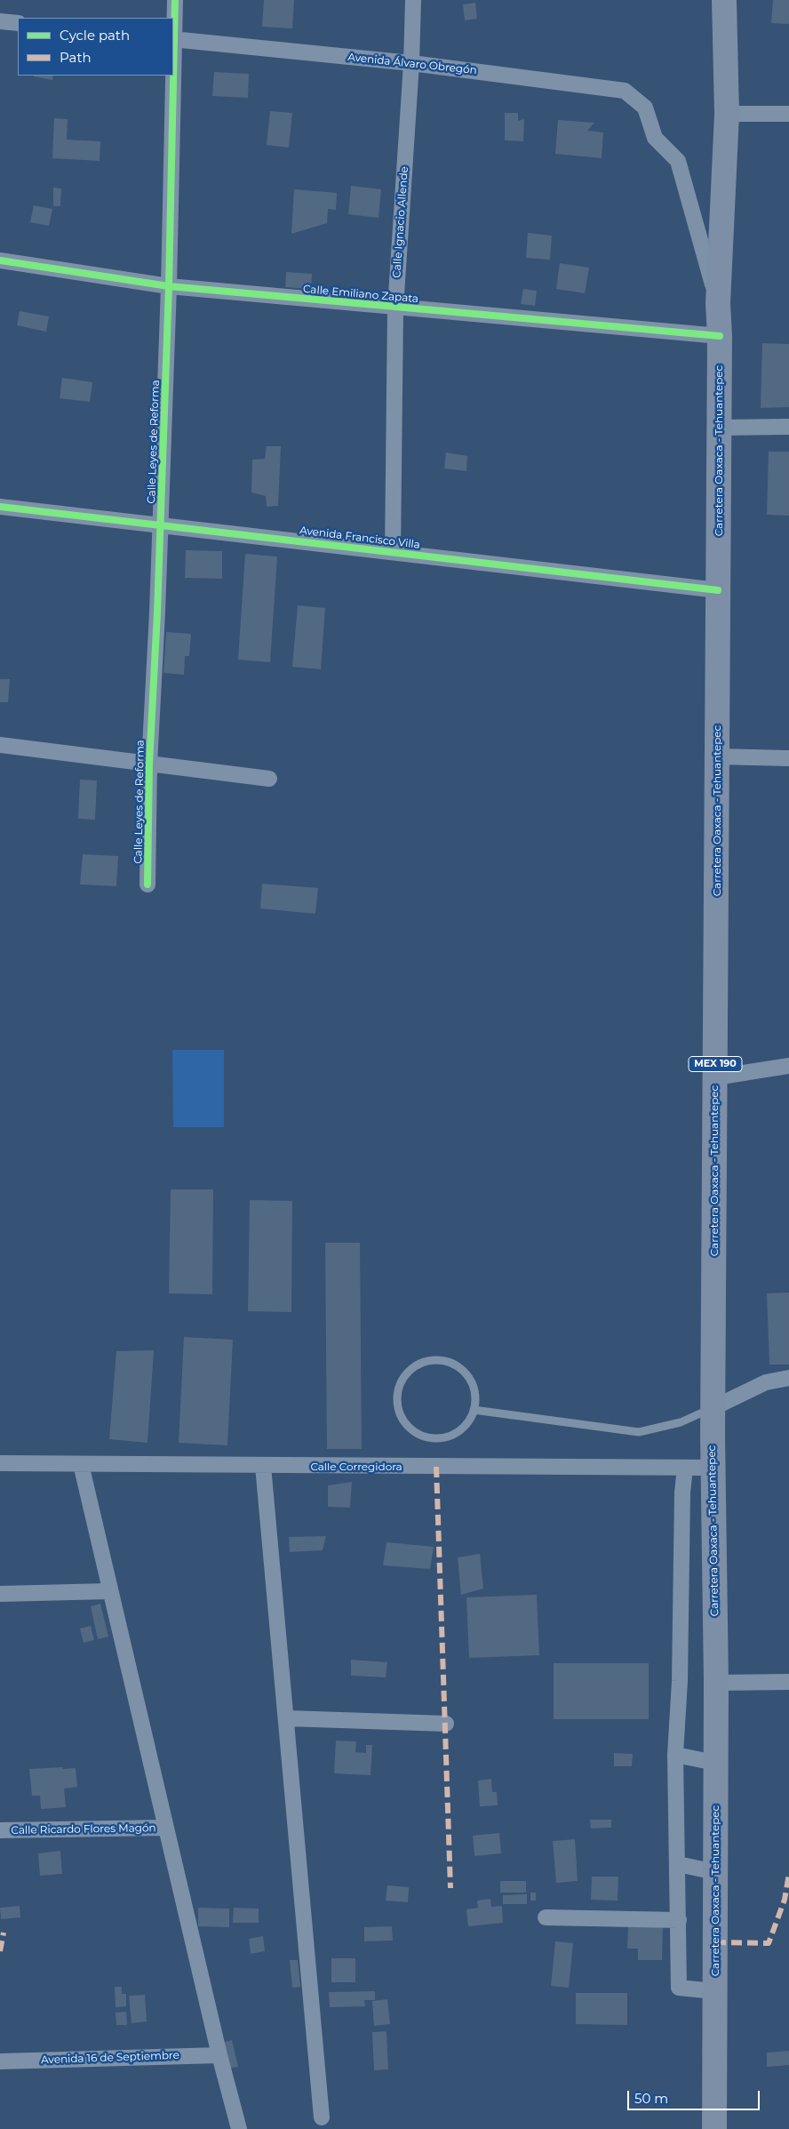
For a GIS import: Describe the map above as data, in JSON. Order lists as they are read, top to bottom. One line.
{"streets":{"main road":["Carretera Oaxaca - Tehuantepec","MEX 190"],"street":["Avenida Álvaro Obregón","Calle Ignacio Allende","Calle Emiliano Zapata","Calle Leyes de Reforma","Avenida Francisco Villa","Calle Corregidora","Calle Ricardo Flores Magón","Avenida 16 de Septiembre"]},"crossings":[["Avenida Álvaro Obregón","Calle Ignacio Allende"],["Avenida Álvaro Obregón","Calle Leyes de Reforma"],["Avenida Álvaro Obregón","Carretera Oaxaca - Tehuantepec"],["Calle Ignacio Allende","Calle Emiliano Zapata"],["Calle Ignacio Allende","Avenida Francisco Villa"],["Calle Emiliano Zapata","Calle Leyes de Reforma"],["Calle Emiliano Zapata","Carretera Oaxaca - Tehuantepec"],["Calle Leyes de Reforma","Avenida Francisco Villa"],["Carretera Oaxaca - Tehuantepec","Avenida Francisco Villa"],["Carretera Oaxaca - Tehuantepec","Calle Corregidora"]],"legend":["Cycle path","Path"],"scale_bar":"50 m"}
